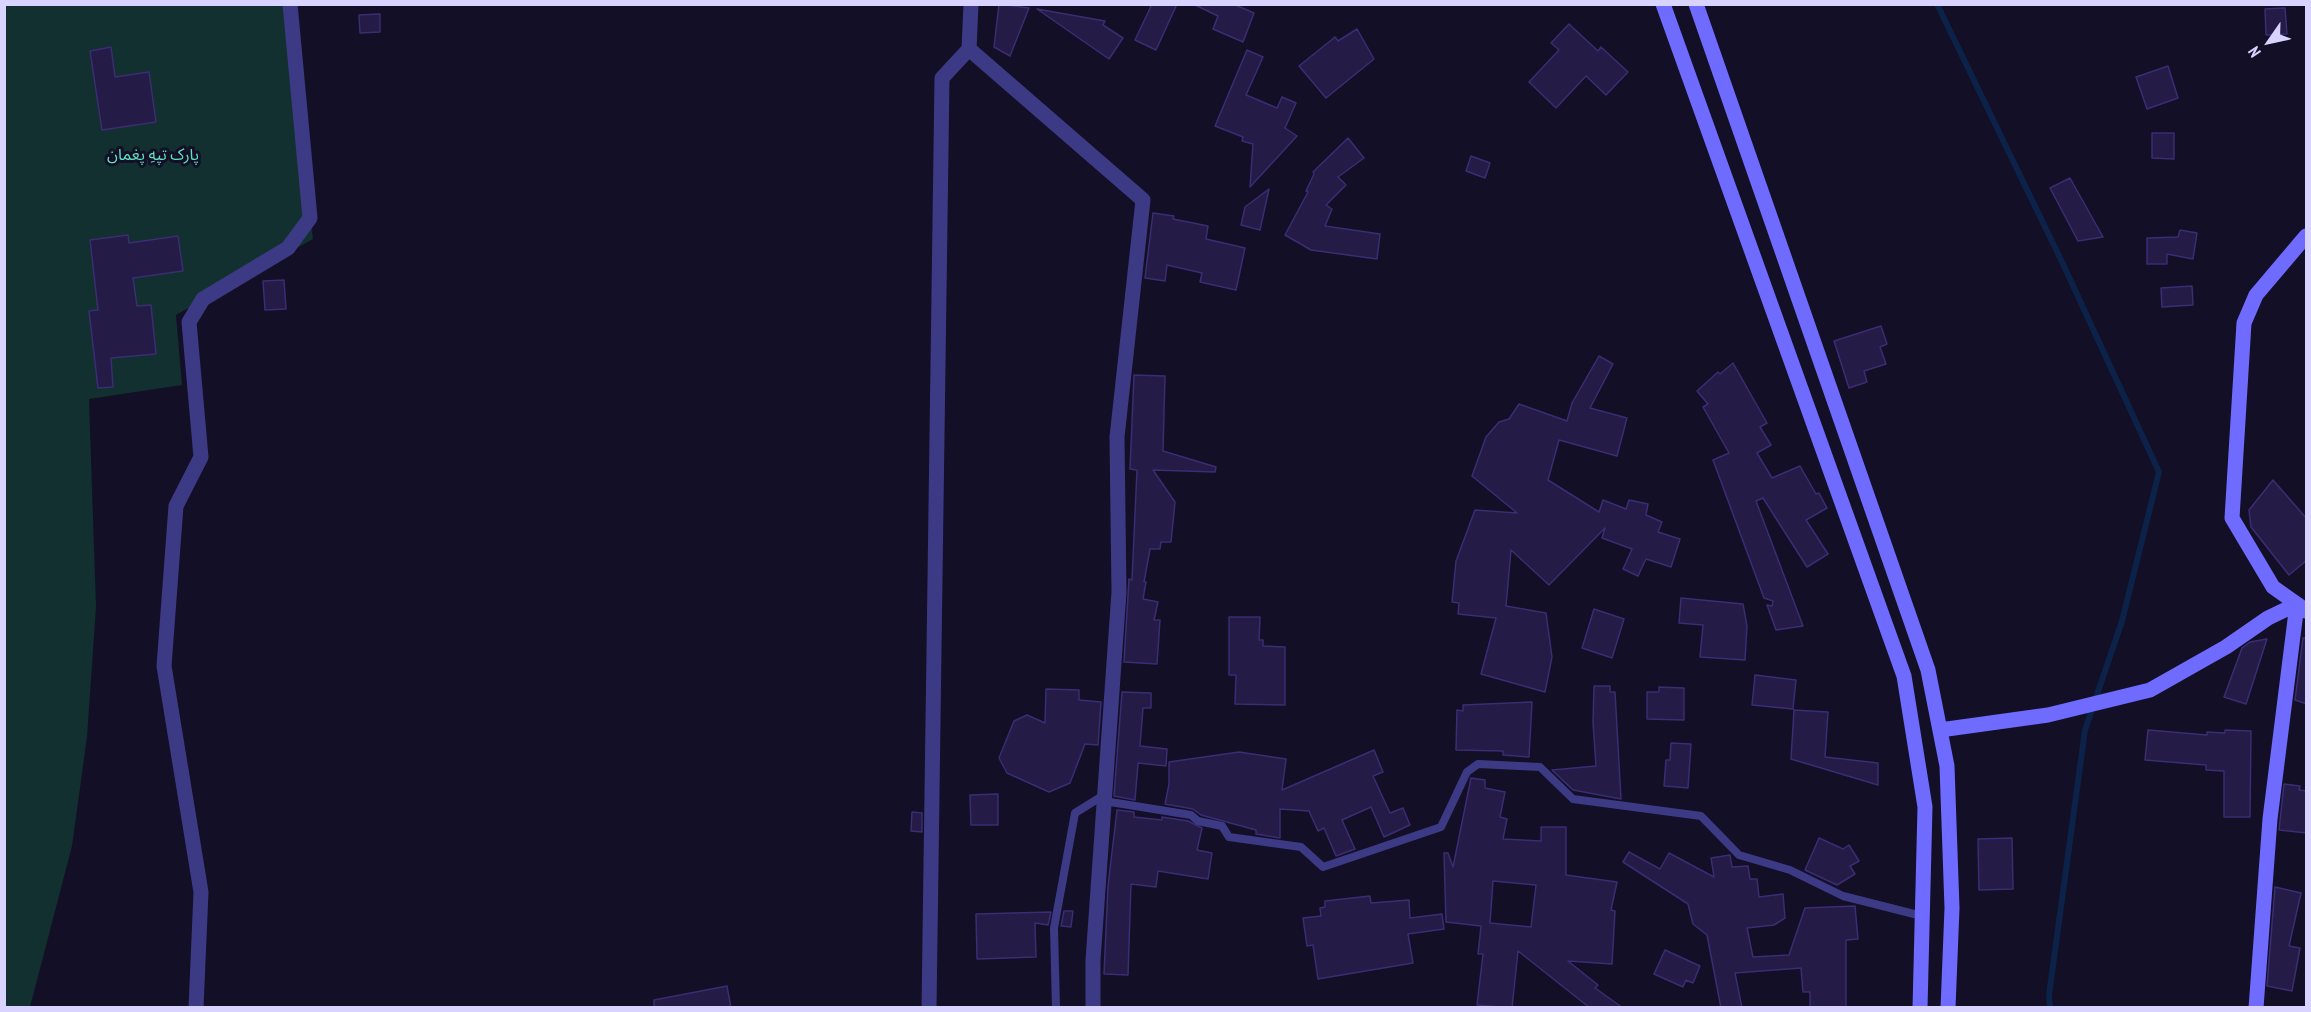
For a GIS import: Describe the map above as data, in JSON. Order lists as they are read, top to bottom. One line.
{"parks":["پارک تپهِ پغمان"],"north":"bottom left"}
